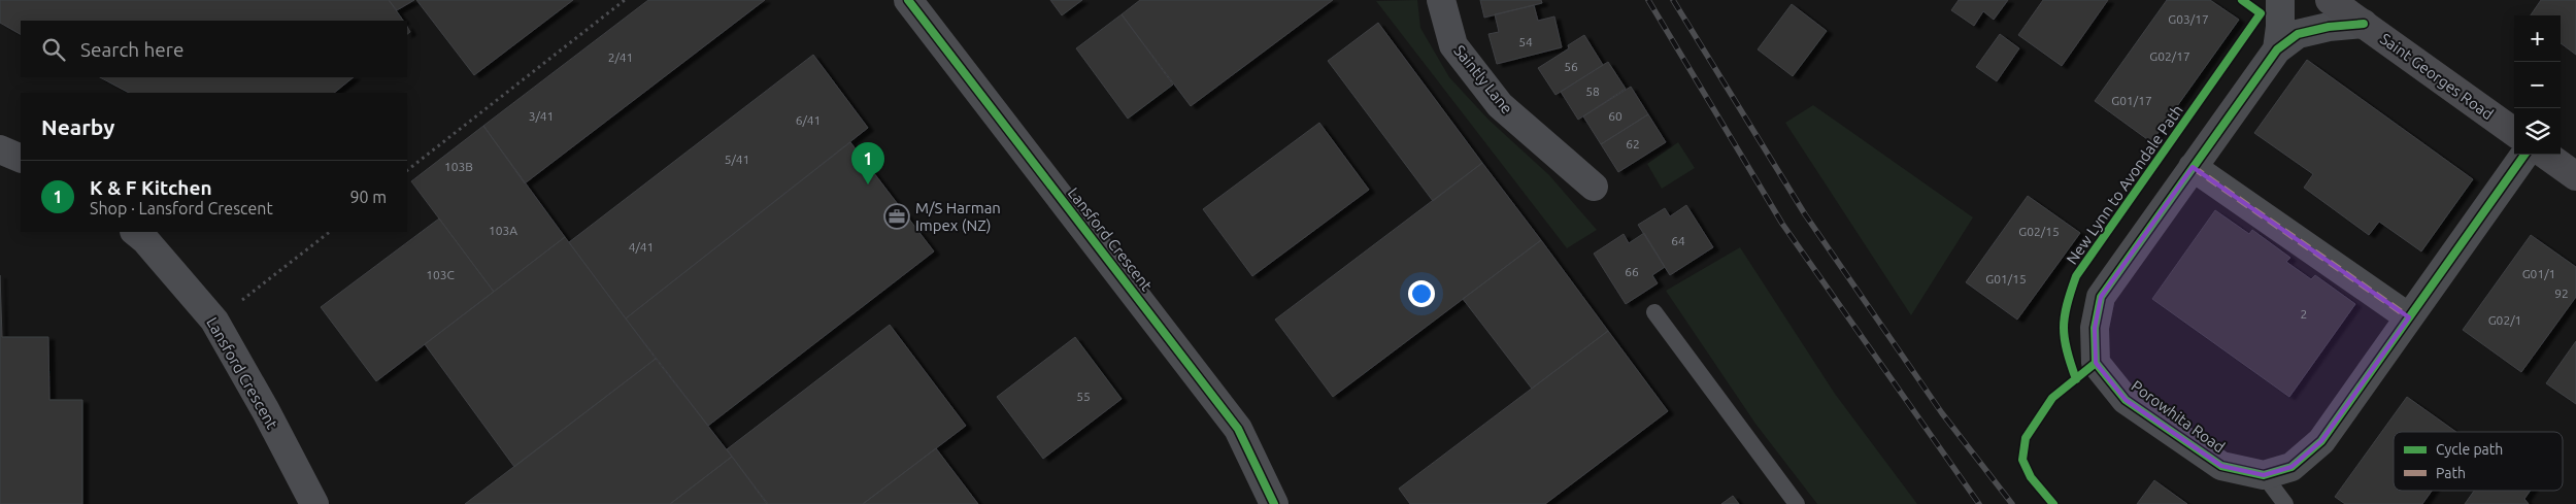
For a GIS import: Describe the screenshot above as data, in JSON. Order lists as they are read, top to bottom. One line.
{"streets":{"main road":["Saint Georges Road"],"street":["Saintly Lane","Lansford Crescent","Porowhita Road"],"cycle path":["New Lynn to Avondale Path"]},"crossings":[["Saint Georges Road","Porowhita Road"]],"places":{"office":["M/S Harman Impex (NZ)"]},"house_numbers":["G03/17","54","G02/17","2/41","56","58","G01/17","3/41","60","6/41","62","5/41","103B","103A","G02/15","64","4/41","66","G01/1","103C","G01/15","92","2","G02/1","55"],"legend":["Cycle path","Path"],"page":{"map_buttons":["+","−"],"search":"Search here","heading":"Nearby","pins":"1","list":[{"mark":"1","name":"K & F Kitchen","note":"Shop · Lansford Crescent","value":"90 m"}]}}
